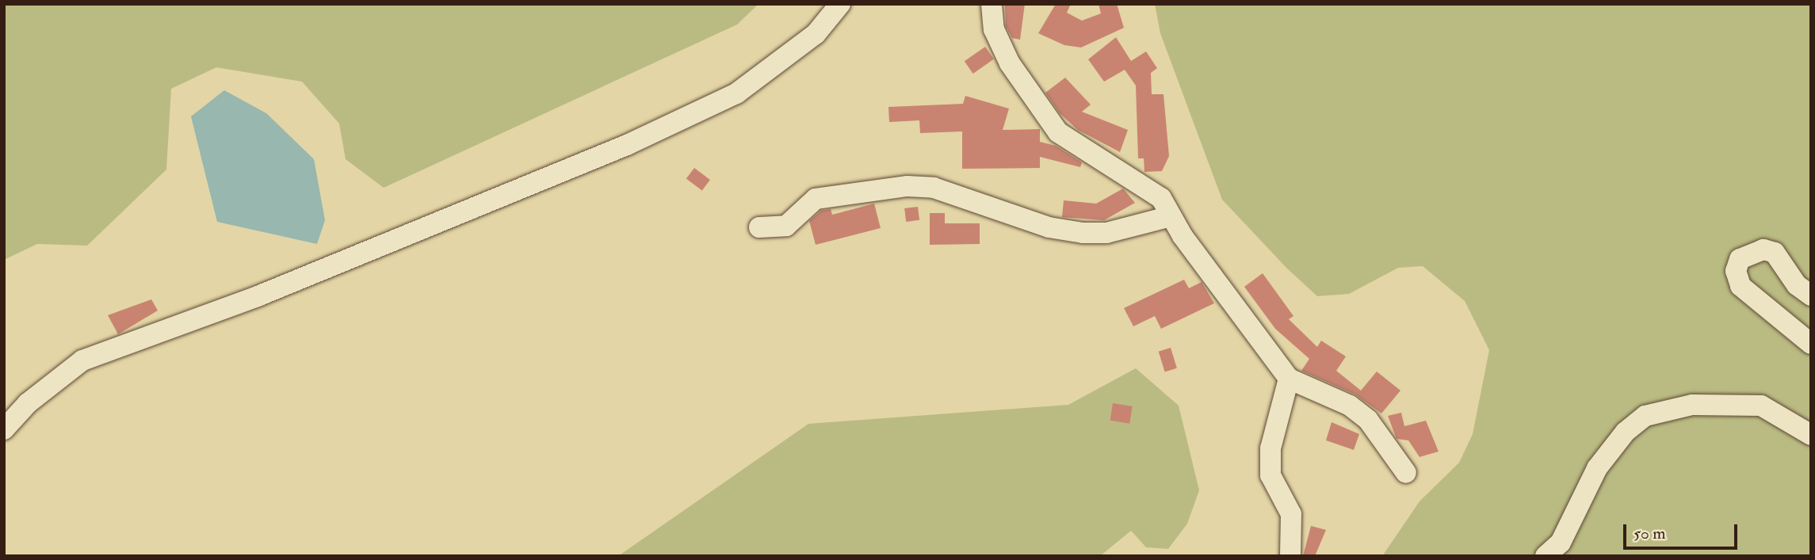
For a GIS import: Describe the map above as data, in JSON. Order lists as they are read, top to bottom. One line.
{"scale_bar":"50 m"}
